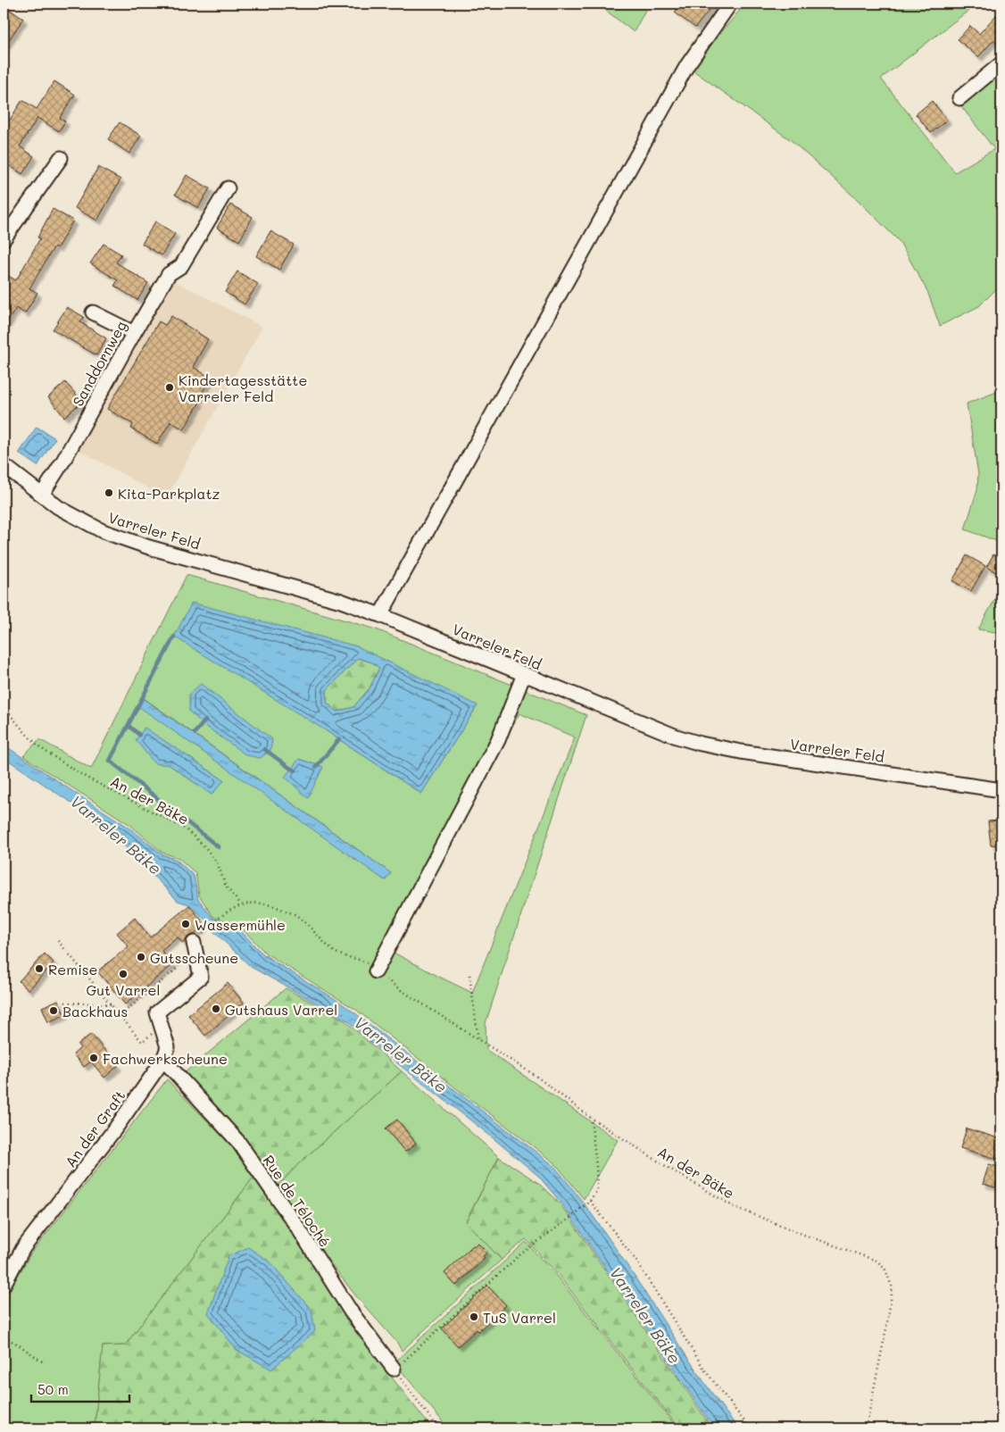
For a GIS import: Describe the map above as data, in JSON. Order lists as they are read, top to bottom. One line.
{"streets":{"street":["Sanddornweg","Varreler Feld","An der Graft","Rue de Téloché"],"path":["An der Bäke"]},"crossings":[["Sanddornweg","Varreler Feld"],["An der Graft","Rue de Téloché"]],"water":["Varreler Bäke"],"places":["Kindertagesstätte Varreler Feld","Kita-Parkplatz","Wassermühle","Gutsscheune","Remise","Gut Varrel","Gutshaus Varrel","Backhaus","Fachwerkscheune","TuS Varrel"],"scale_bar":"50 m"}
